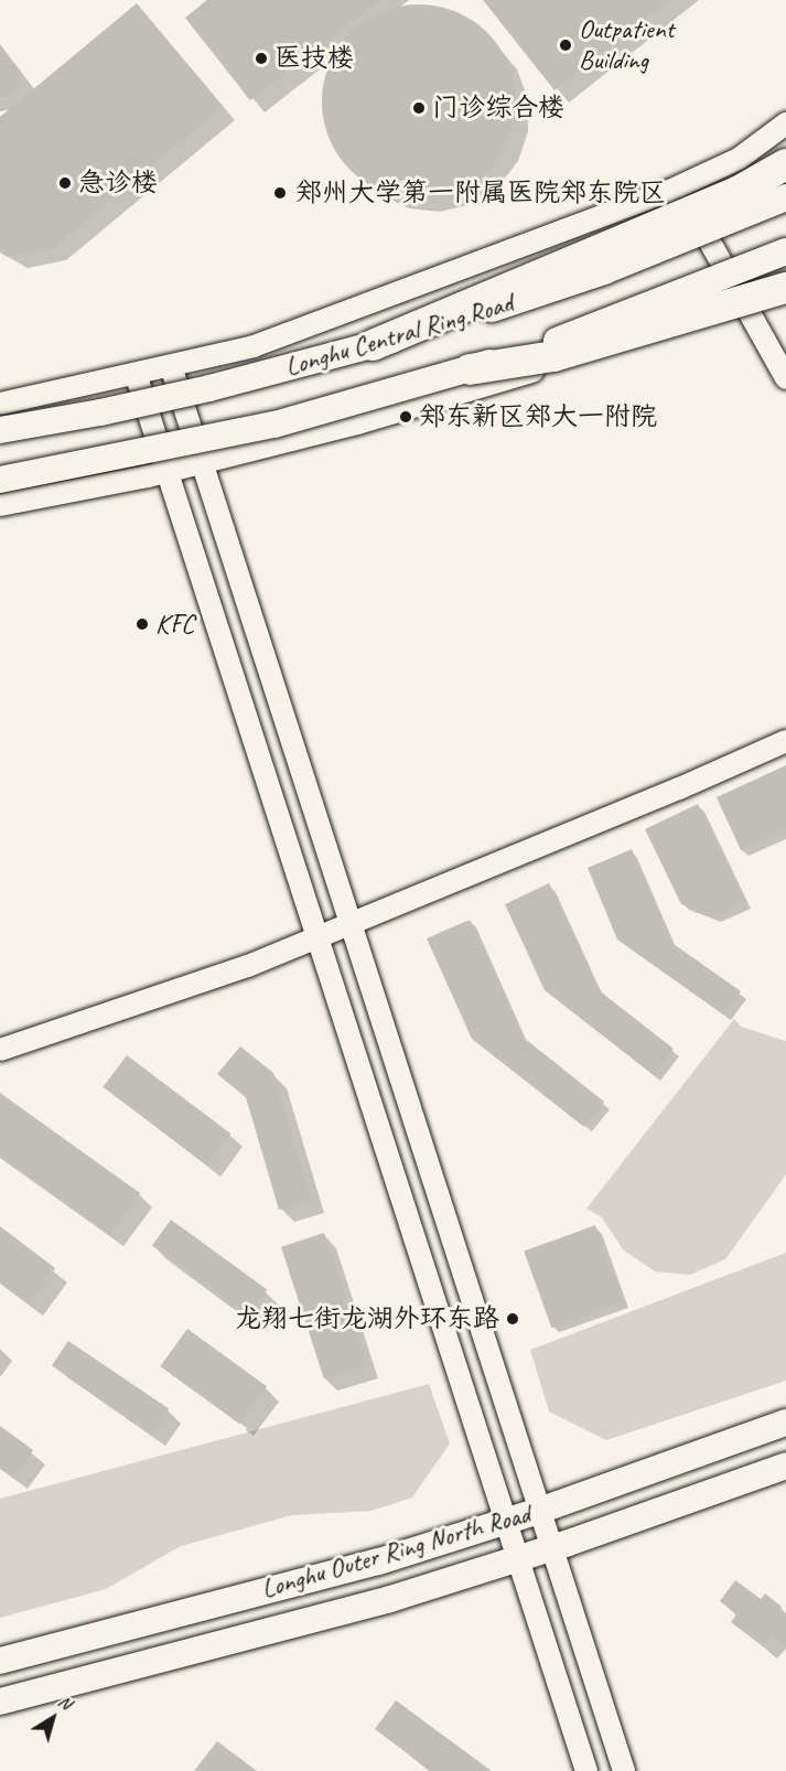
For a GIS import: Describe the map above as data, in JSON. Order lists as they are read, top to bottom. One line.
{"streets":{"main road":["Longhu Central Ring Road","Longhu Outer Ring North Road"]},"places":["Outpatient Building","医技楼","门诊综合楼","急诊楼","郑州大学第一附属医院郑东院区","郑东新区郑大一附院","KFC","龙翔七街龙湖外环东路"],"north":"top right"}
